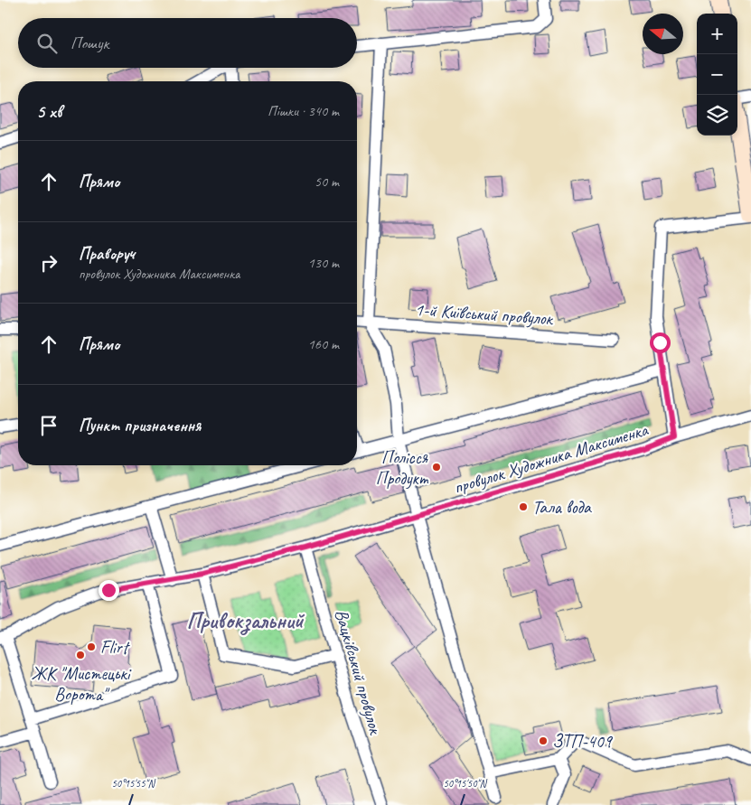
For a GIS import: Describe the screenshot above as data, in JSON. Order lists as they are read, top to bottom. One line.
{"streets":{"street":["1-й Київський провулок","провулок Художника Максименка","Вацківський провулок"]},"crossings":[["провулок Художника Максименка","Вацківський провулок"]],"districts":["Привокзальний"],"places":["Полісся Продукт","Тала вода","Flirt","ЖК \"Мистецькі Ворота\"","ЗТП-409"],"north":"left","page":{"map_buttons":["+","−"],"search":"Пошук","heading":["5 хв","Пішки · 340 m"],"list":[["Прямо","50 m"],["Праворуч","провулок Художника Максименка","130 m"],["Прямо","160 m"],"Пункт призначення"]},"coordinates":["50°15'55\"N","50°15'50\"N"]}
